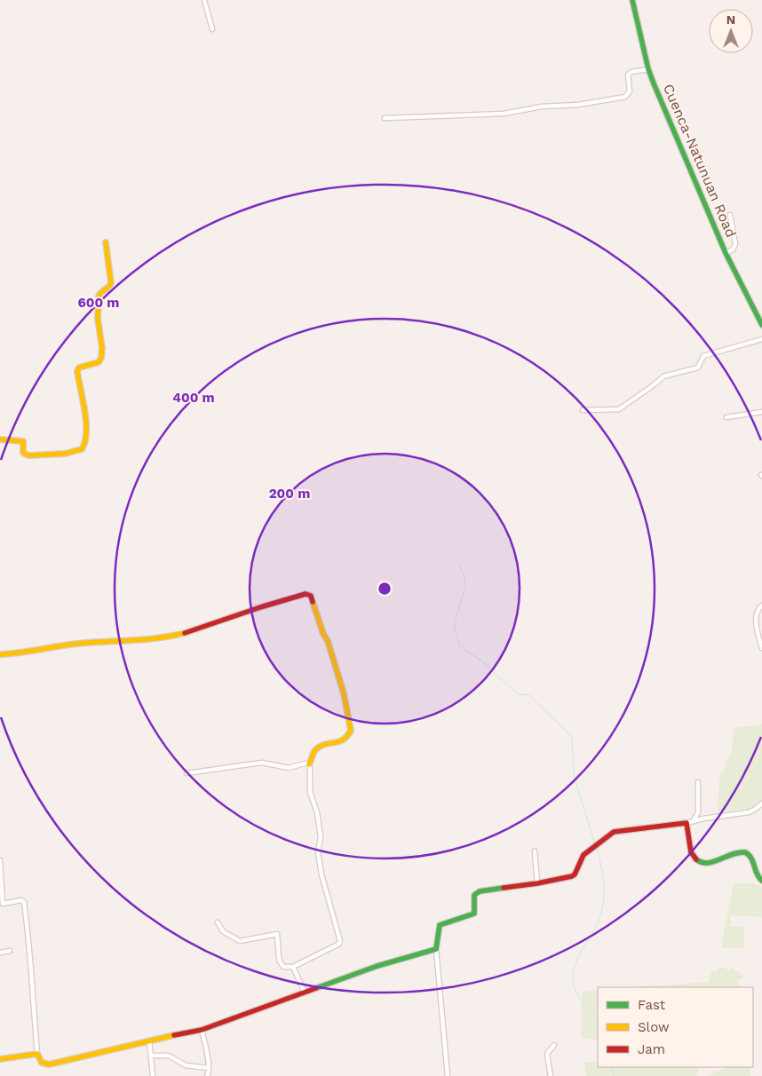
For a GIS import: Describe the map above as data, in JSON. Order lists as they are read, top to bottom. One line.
{"streets":{"street":["Cuenca-Natunuan Road"]},"legend":["Fast","Slow","Jam"],"north":"top","rings":["600 m","400 m","200 m"]}
